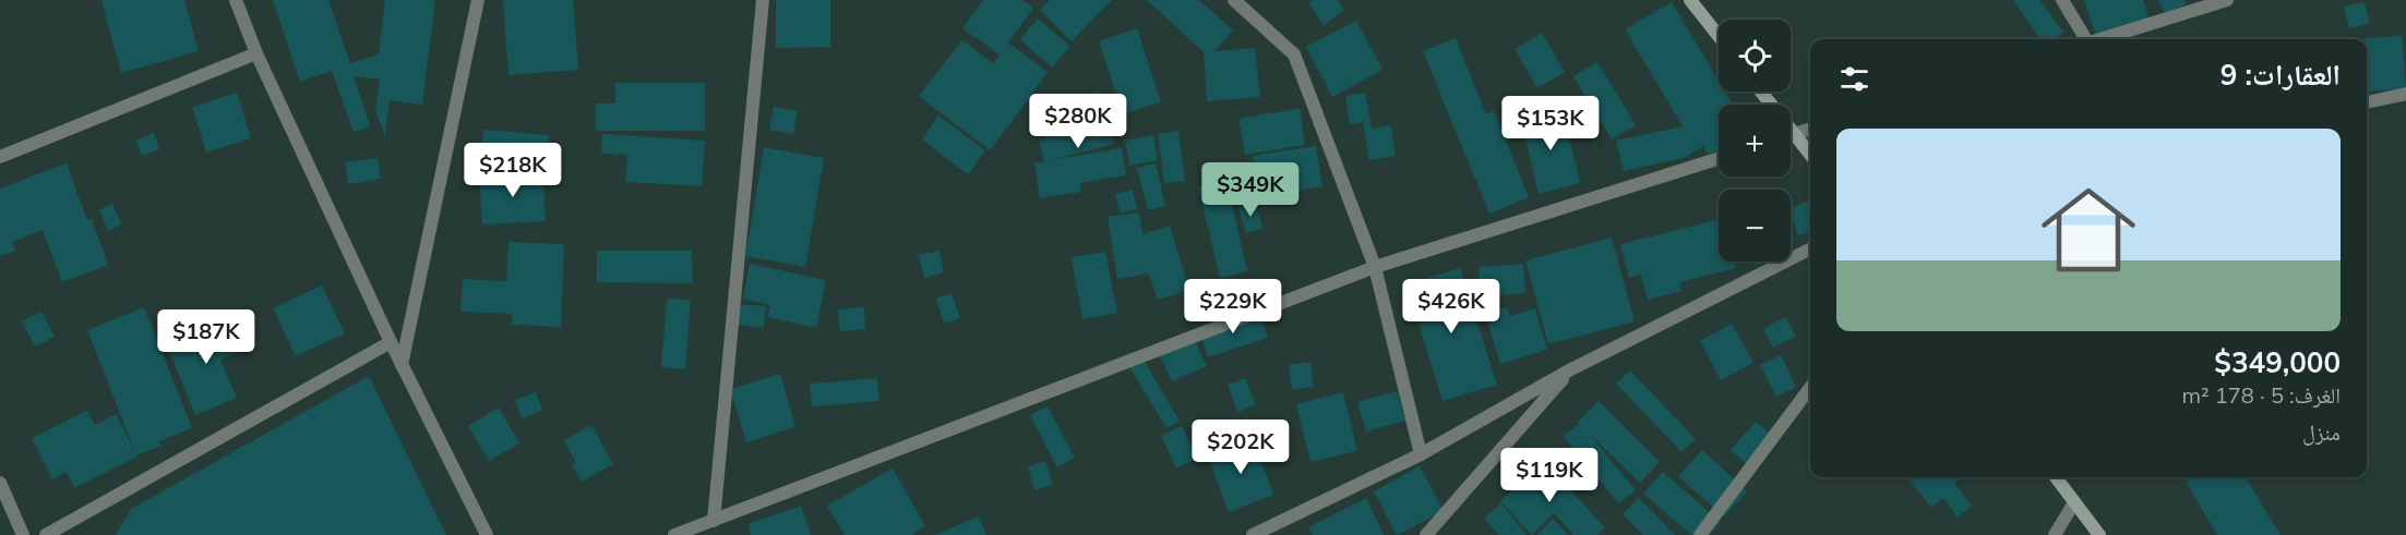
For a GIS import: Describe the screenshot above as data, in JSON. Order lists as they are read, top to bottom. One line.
{"page":{"map_buttons":["+","−"],"heading":"العقارات: 9","price":["$280K","$153K","$218K","$349K","$229K","$426K","$187K","$202K","$119K"],"list":[{"name":"$349,000","note":"الغرف: 5 · 178 m² · منزل"}]}}
